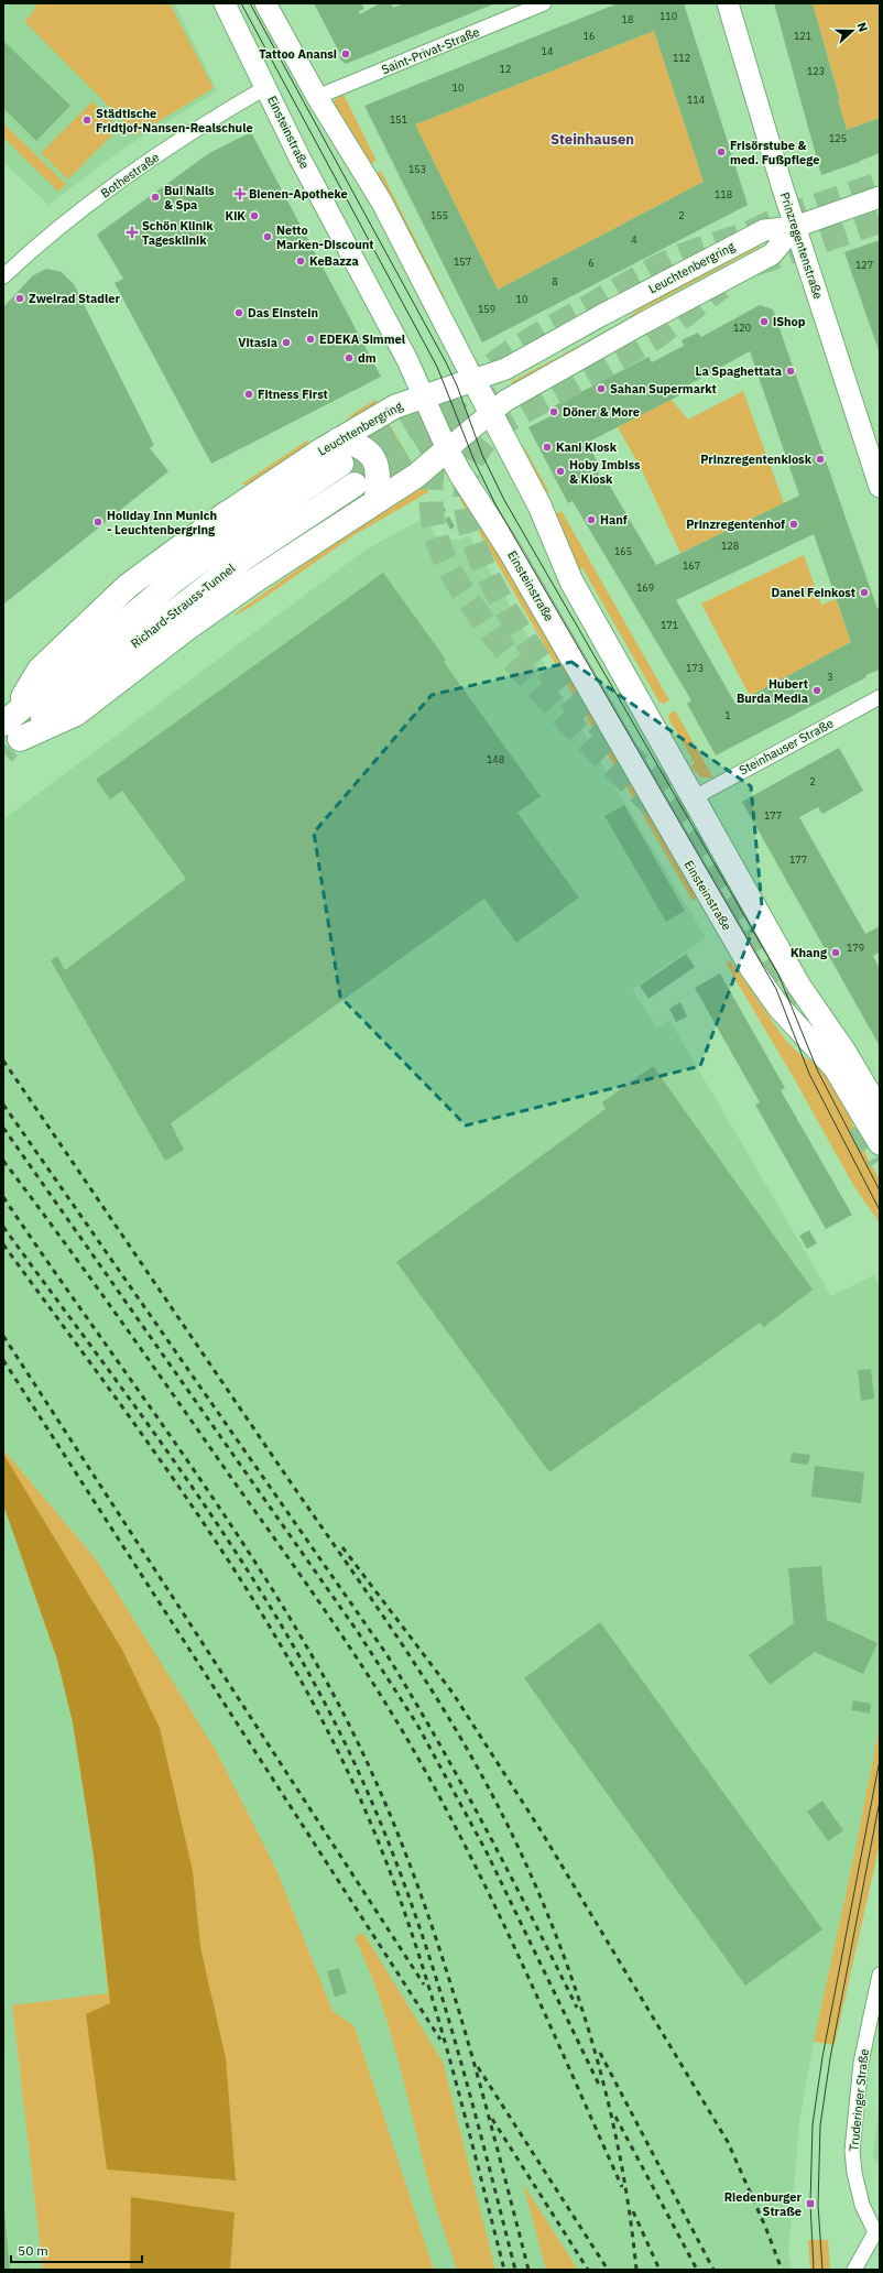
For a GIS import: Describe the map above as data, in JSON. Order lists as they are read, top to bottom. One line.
{"streets":{"highway":["Richard-Strauss-Tunnel"],"main road":["Einsteinstraße","Prinzregentenstraße","Leuchtenbergring"],"street":["Saint-Privat-Straße","Bothestraße","Steinhauser Straße","Truderinger Straße"]},"crossings":[["Einsteinstraße","Bothestraße"],["Einsteinstraße","Leuchtenbergring"],["Prinzregentenstraße","Leuchtenbergring"]],"districts":["Steinhausen"],"places":{"other":["Tattoo Anansi","Städtische Fridtjof-Nansen-Realschule","Frisörstube & med. Fußpflege","Bui Nails & Spa","KiK","Netto Marken-Discount","KeBazza","Zweirad Stadler","Das Einstein","iShop","EDEKA Simmel","Vitasia","dm","La Spaghettata","Sahan Supermarkt","Fitness First","Döner & More","Kani Kiosk","Prinzregentenkiosk","Hoby Imbiss & Kiosk","Hanf","Holiday Inn Munich - Leuchtenbergring","Prinzregentenhof","Danel Feinkost","Hubert Burda Media","Khang"],"health":["Bienen-Apotheke","Schön Klinik Tagesklinik"],"transit":["Riedenburger Straße"]},"house_numbers":["110","18","16","121","14","112","12","123","10","114","151","125","153","118","155","2","4","157","6","127","8","10","159","120","128","165","167","169","171","173","3","1","148","2","177","177","179"],"scale_bar":"50 m","north":"right"}
